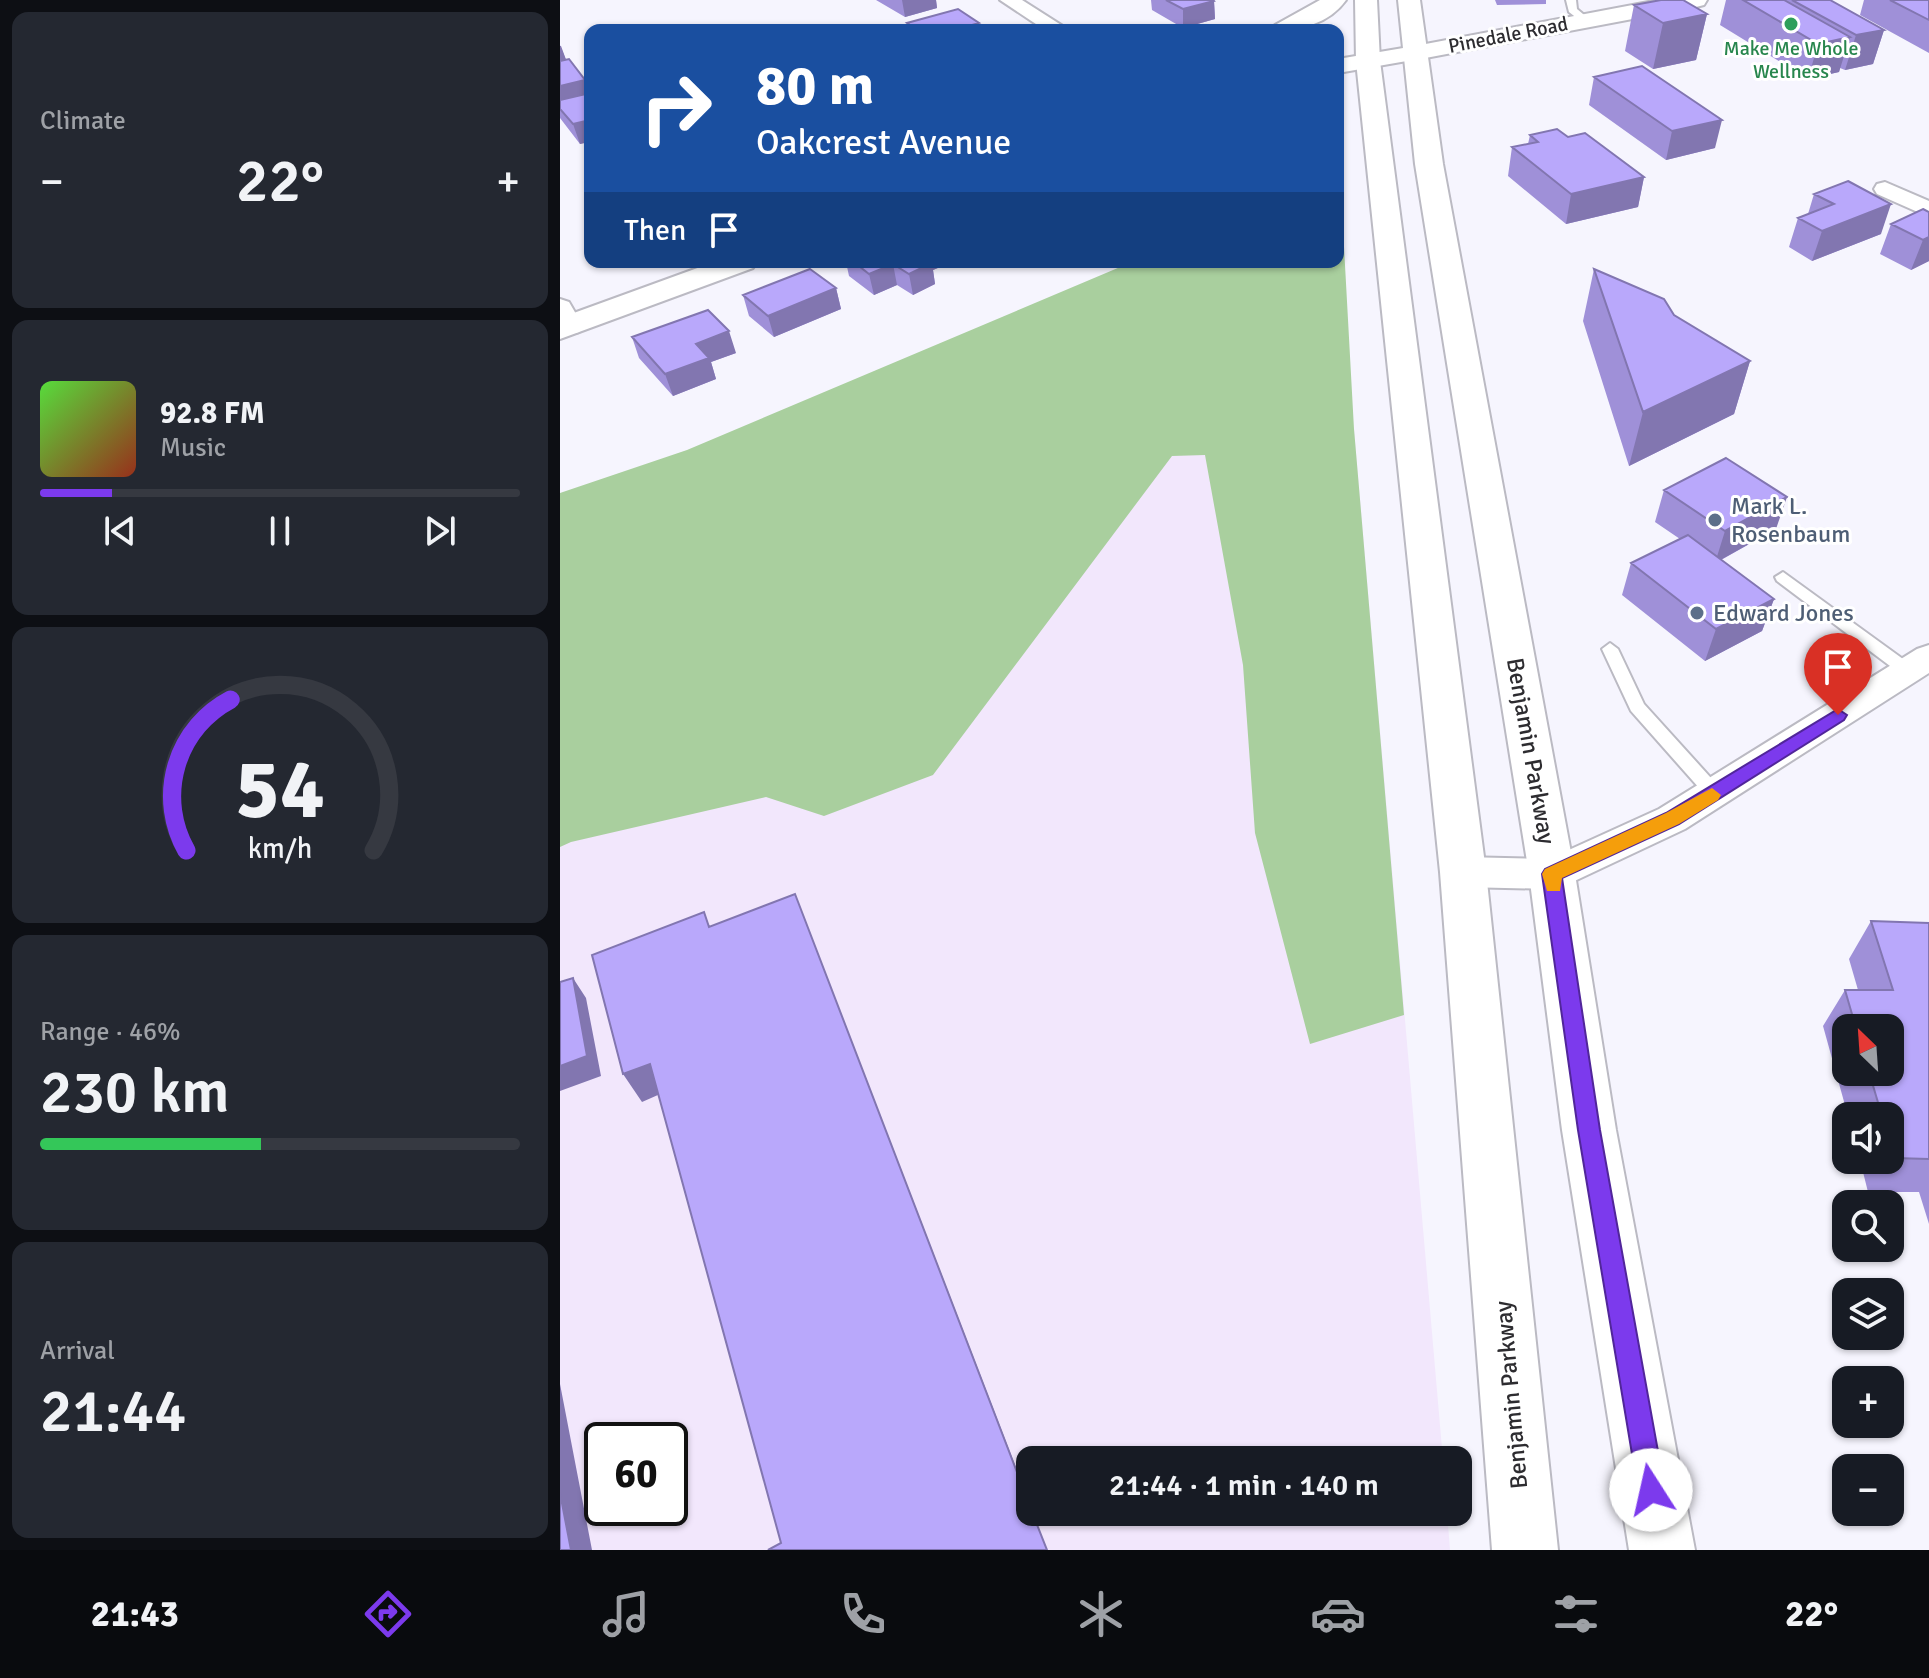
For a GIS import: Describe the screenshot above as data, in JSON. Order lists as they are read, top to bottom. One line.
{"streets":{"main road":["Pinedale Road","Benjamin Parkway"]},"crossings":[["Pinedale Road","Benjamin Parkway"]],"places":["Make Me Whole Wellness","Mark L. Rosenbaum","Edward Jones"],"north":"top left","page":{"tile":["Climate",["Range · 46%","230 km"],["Arrival","21:44"]],"turn":["80 m","Oakcrest Avenue"],"heat":["−","22°","+"],"then":"Then","song":["92.8 FM","Music"],"map_buttons":["+","−"],"limit":"60","trip":"21:44 · 1 min · 140 m","tabs":["21:43","22°"],"gauge":["54","km/h"]}}
